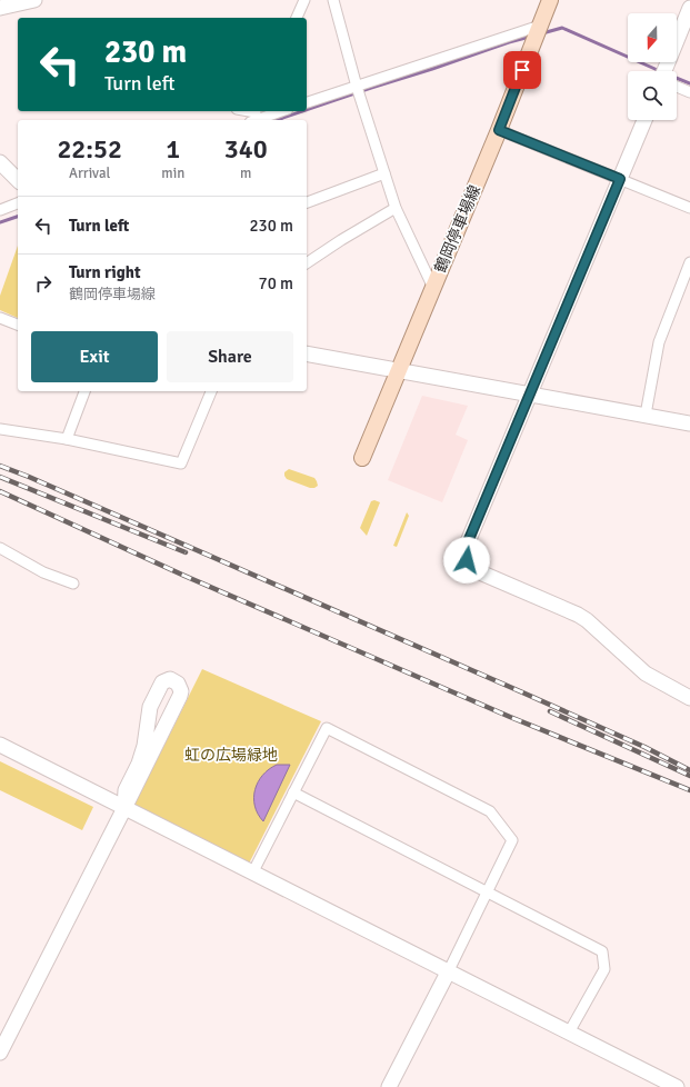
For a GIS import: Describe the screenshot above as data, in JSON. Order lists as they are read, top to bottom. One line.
{"streets":{"main road":["鶴岡停車場線"]},"parks":["虹の広場緑地"],"north":"bottom","page":{"turn":["230 m","Turn left"],"eta":["22:52","Arrival","1","min","340","m"],"list":[{"name":"Turn left","value":"230 m"},{"name":"Turn right","note":"鶴岡停車場線","value":"70 m"}],"buttons":["Exit","Share"]}}
